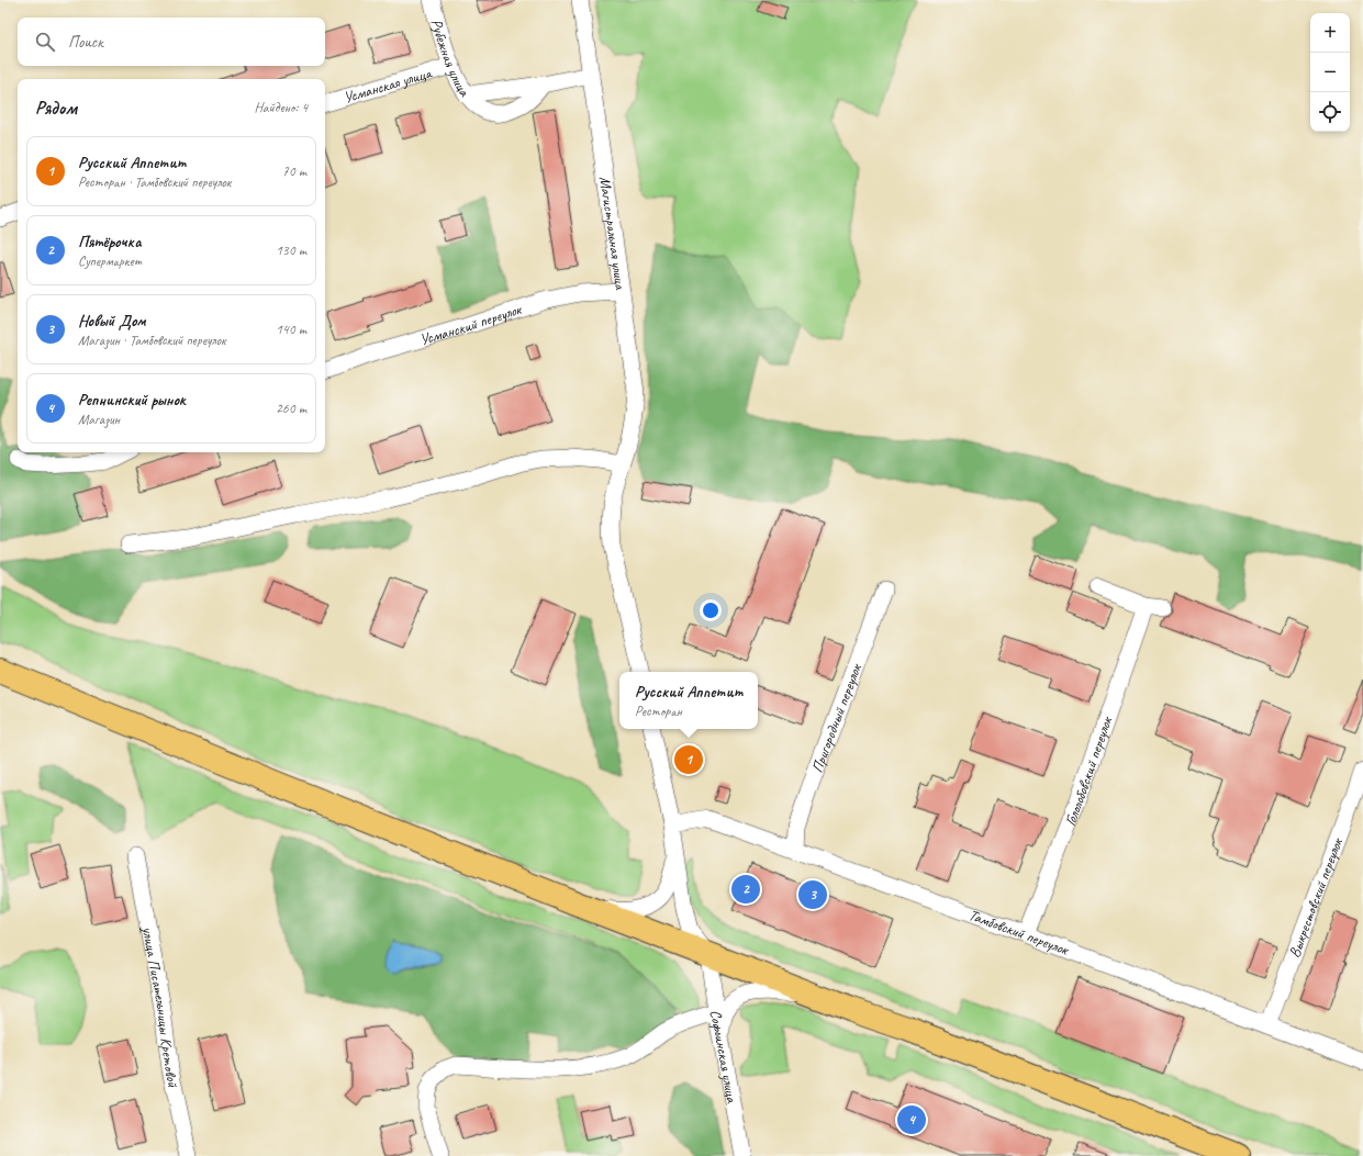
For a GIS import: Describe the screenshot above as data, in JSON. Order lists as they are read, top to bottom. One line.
{"streets":{"street":["Рубежная улица","Усманская улица","Магистральная улица","Усманский переулок","Пригородный переулок","Гололобовский переулок","Выкрестовский переулок","Тамбовский переулок","улица Писательницы Кретовой","Софьинская улица"]},"crossings":[["Рубежная улица","Усманская улица"],["Магистральная улица","Усманский переулок"],["Пригородный переулок","Тамбовский переулок"],["Гололобовский переулок","Тамбовский переулок"],["Выкрестовский переулок","Тамбовский переулок"]],"page":{"map_buttons":["+","−"],"search":"Поиск","heading":["Рядом","Найдено: 4"],"list":[{"mark":"1","name":"Русский Аппетит","note":"Ресторан · Тамбовский переулок","value":"70 m"},{"mark":"2","name":"Пятёрочка","note":"Супермаркет","value":"130 m"},{"mark":"3","name":"Новый Дом","note":"Магазин · Тамбовский переулок","value":"140 m"},{"mark":"4","name":"Репнинский рынок","note":"Магазин","value":"260 m"}],"popup":["Русский Аппетит","Ресторан"],"pins":["1","2","3","4"]}}
